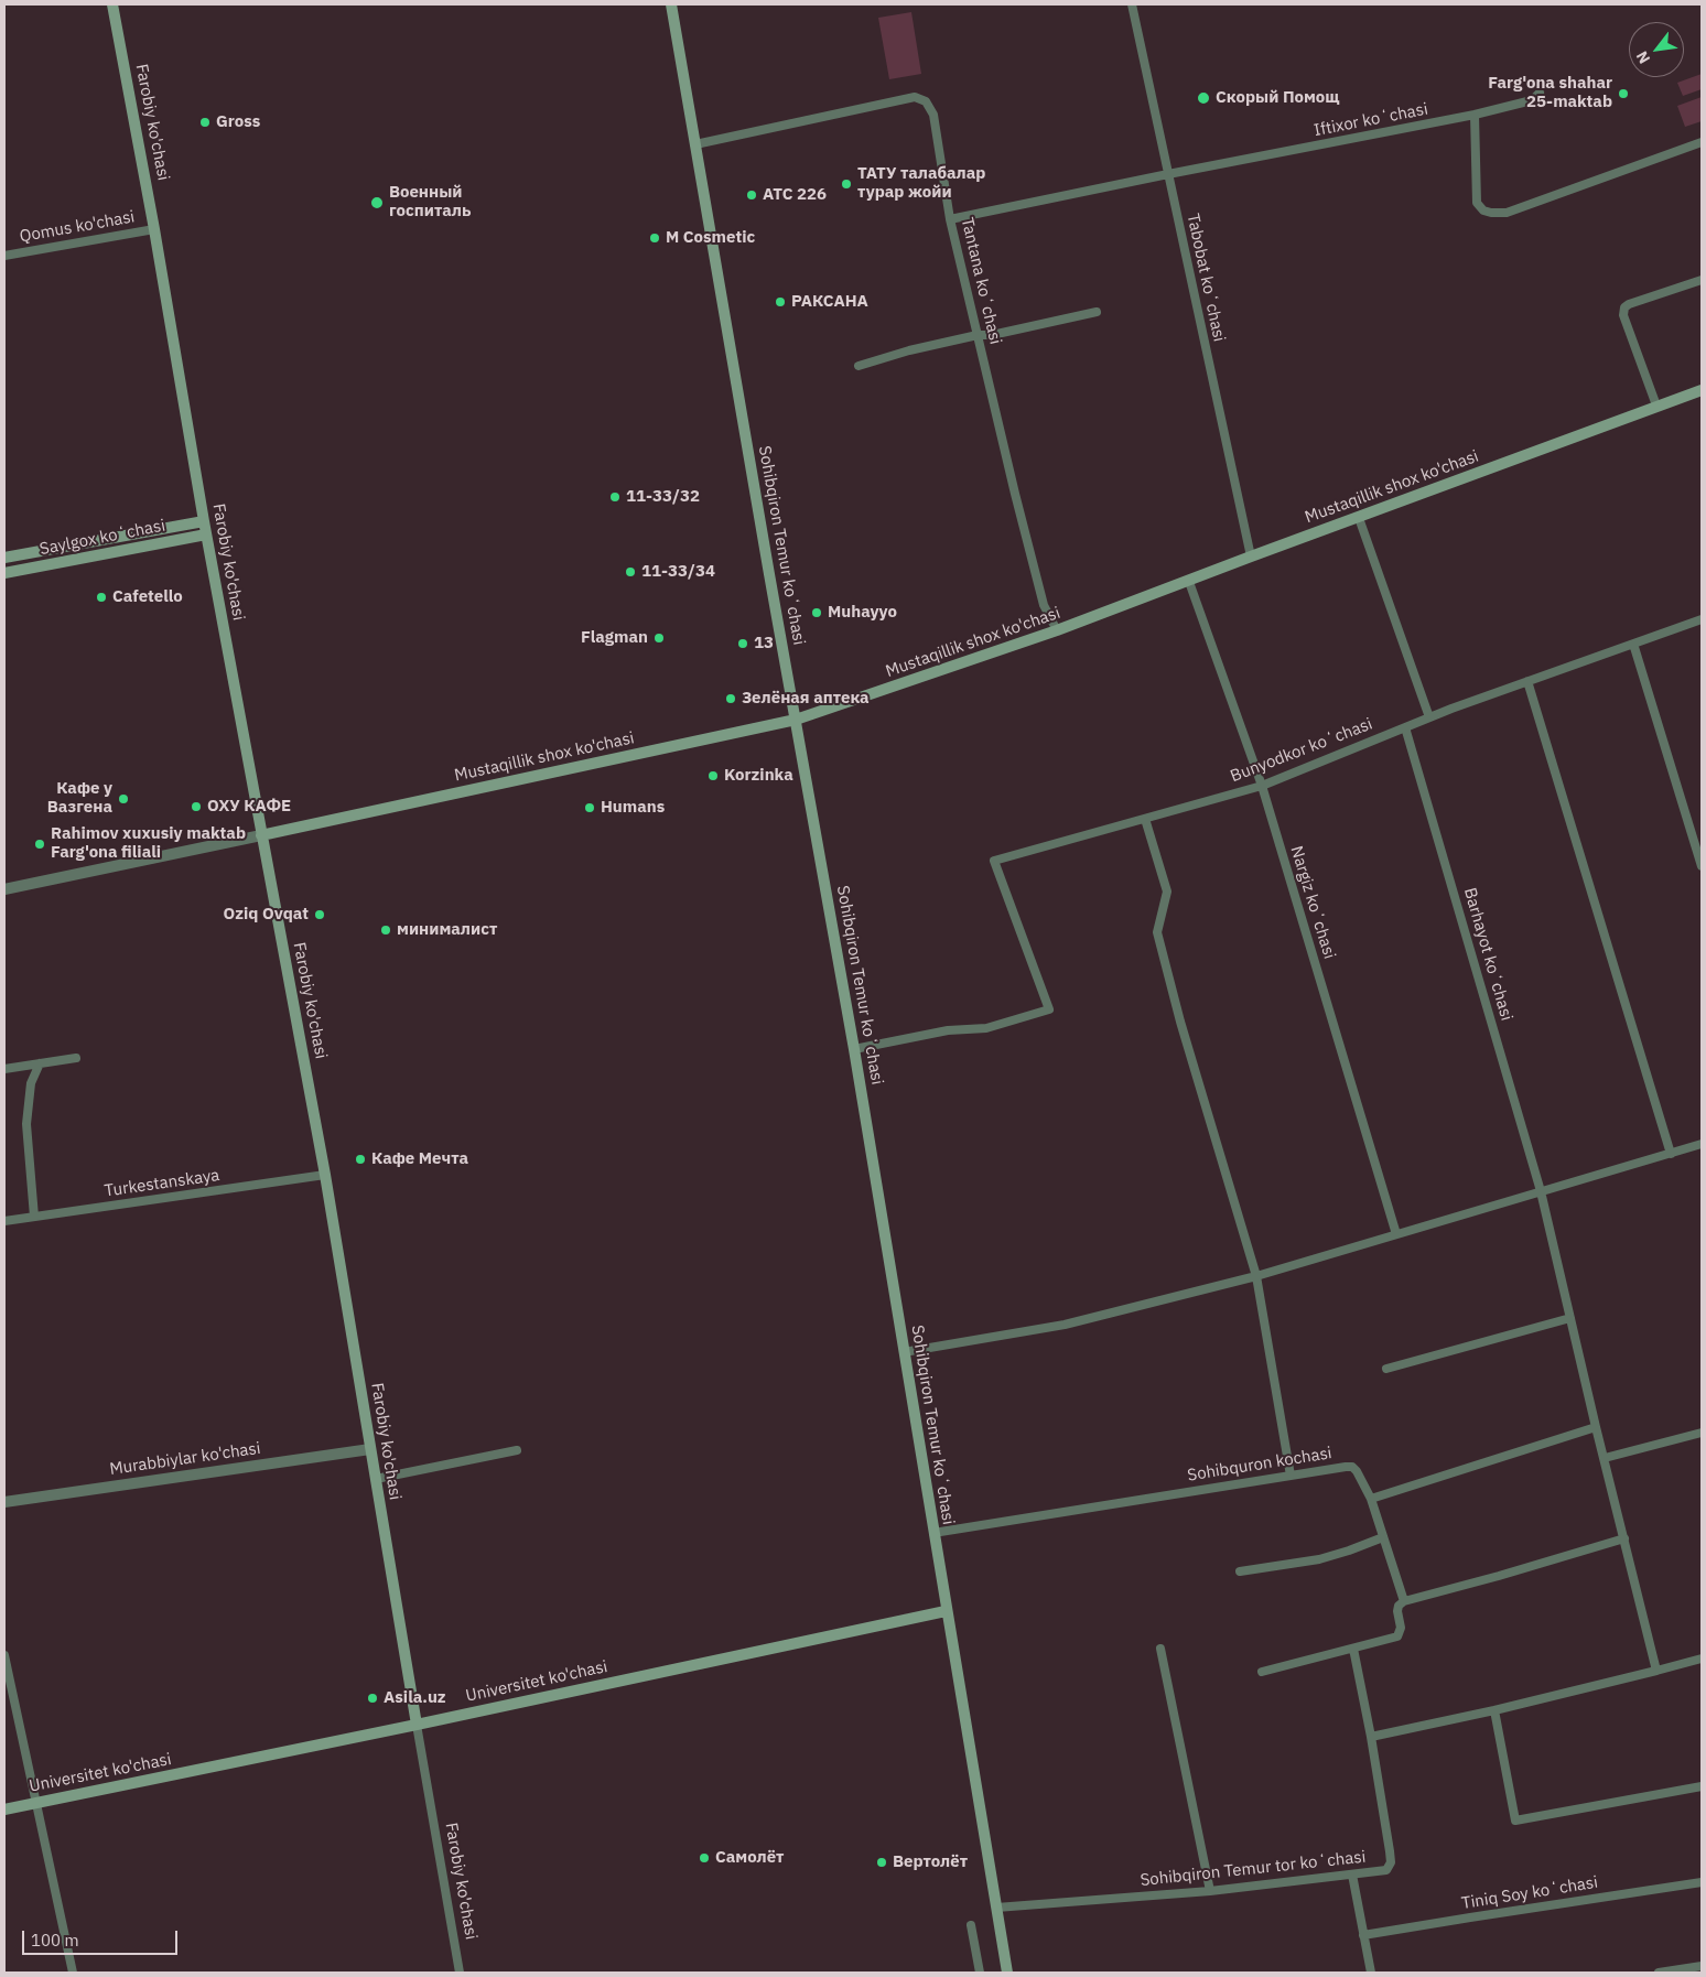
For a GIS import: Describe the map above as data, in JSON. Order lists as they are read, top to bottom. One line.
{"streets":{"main road":["Farobiy ko'chasi","Mustaqillik shox ko'chasi","Saylgox koʻchasi","Sohibqiron Temur koʻchasi","Universitet ko'chasi"],"street":["Iftixor koʻchasi","Qomus ko'chasi","Tabobat koʻchasi","Tantana koʻchasi","Bunyodkor koʻchasi","Nargiz koʻchasi","Barhayot koʻchasi","Turkestanskaya","Murabbiylar ko'chasi","Sohibquron kochasi","Sohibqiron Temur tor koʻchasi","Tiniq Soy koʻchasi"]},"crossings":[["Iftixor koʻchasi","Tabobat koʻchasi"],["Iftixor koʻchasi","Tantana koʻchasi"],["Farobiy ko'chasi","Qomus ko'chasi"],["Farobiy ko'chasi","Mustaqillik shox ko'chasi"],["Farobiy ko'chasi","Saylgox koʻchasi"],["Farobiy ko'chasi","Turkestanskaya"],["Farobiy ko'chasi","Murabbiylar ko'chasi"],["Farobiy ko'chasi","Universitet ko'chasi"],["Tabobat koʻchasi","Mustaqillik shox ko'chasi"],["Tantana koʻchasi","Mustaqillik shox ko'chasi"],["Tantana koʻchasi","Sohibqiron Temur koʻchasi"],["Mustaqillik shox ko'chasi","Sohibqiron Temur koʻchasi"],["Mustaqillik shox ko'chasi","Nargiz koʻchasi"],["Sohibqiron Temur koʻchasi","Bunyodkor koʻchasi"],["Sohibqiron Temur koʻchasi","Sohibquron kochasi"],["Sohibqiron Temur koʻchasi","Universitet ko'chasi"],["Sohibqiron Temur koʻchasi","Sohibqiron Temur tor koʻchasi"],["Bunyodkor koʻchasi","Nargiz koʻchasi"],["Bunyodkor koʻchasi","Barhayot koʻchasi"]],"places":["Farg'ona shahar 25-maktab","Скорый Помощ","Gross","ТАТУ талабалар турар жойи","АТС 226","Военный госпиталь","M Cosmetic","РАКСАНА","11-33/32","11-33/34","Cafetello","Muhayyo","Flagman","13","Зелёная аптека","Korzinka","Кафе у Вазгена","ОХУ КАФЕ","Humans","Rahimov xuxusiy maktab Farg'ona filiali","Oziq Ovqat","минималист","Кафе Мечта","Asila.uz","Самолёт","Вертолёт"],"scale_bar":"100 m","north":"bottom left"}
